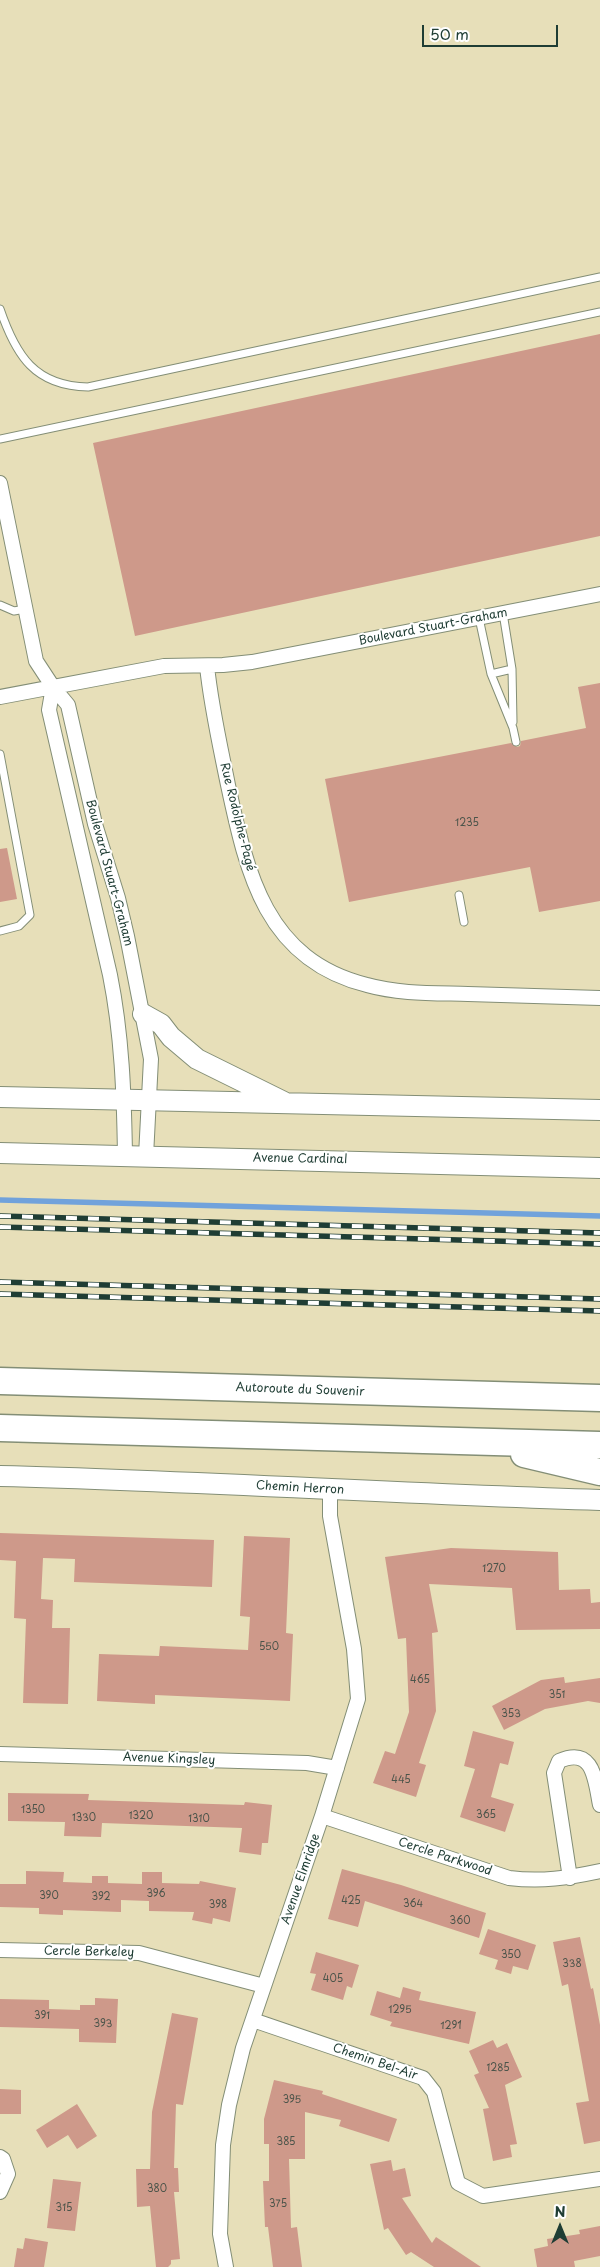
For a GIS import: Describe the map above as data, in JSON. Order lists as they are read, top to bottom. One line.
{"streets":{"highway":["Autoroute du Souvenir"],"main road":["Avenue Cardinal","Chemin Herron"],"street":["Boulevard Stuart-Graham","Rue Rodolphe-Pagé","Avenue Kingsley","Cercle Parkwood","Avenue Elmridge","Cercle Berkeley","Chemin Bel-Air"]},"crossings":[["Boulevard Stuart-Graham","Rue Rodolphe-Pagé"],["Boulevard Stuart-Graham","Avenue Cardinal"],["Chemin Herron","Avenue Elmridge"],["Avenue Kingsley","Avenue Elmridge"],["Cercle Parkwood","Avenue Elmridge"],["Avenue Elmridge","Cercle Berkeley"],["Avenue Elmridge","Chemin Bel-Air"]],"house_numbers":["1235","1270","550","465","351","353","445","1350","365","1320","1330","1310","396","390","392","425","364","398","360","350","338","405","1295","391","393","1291","1285","395","385","380","375","315"],"scale_bar":"50 m","north":"top"}
